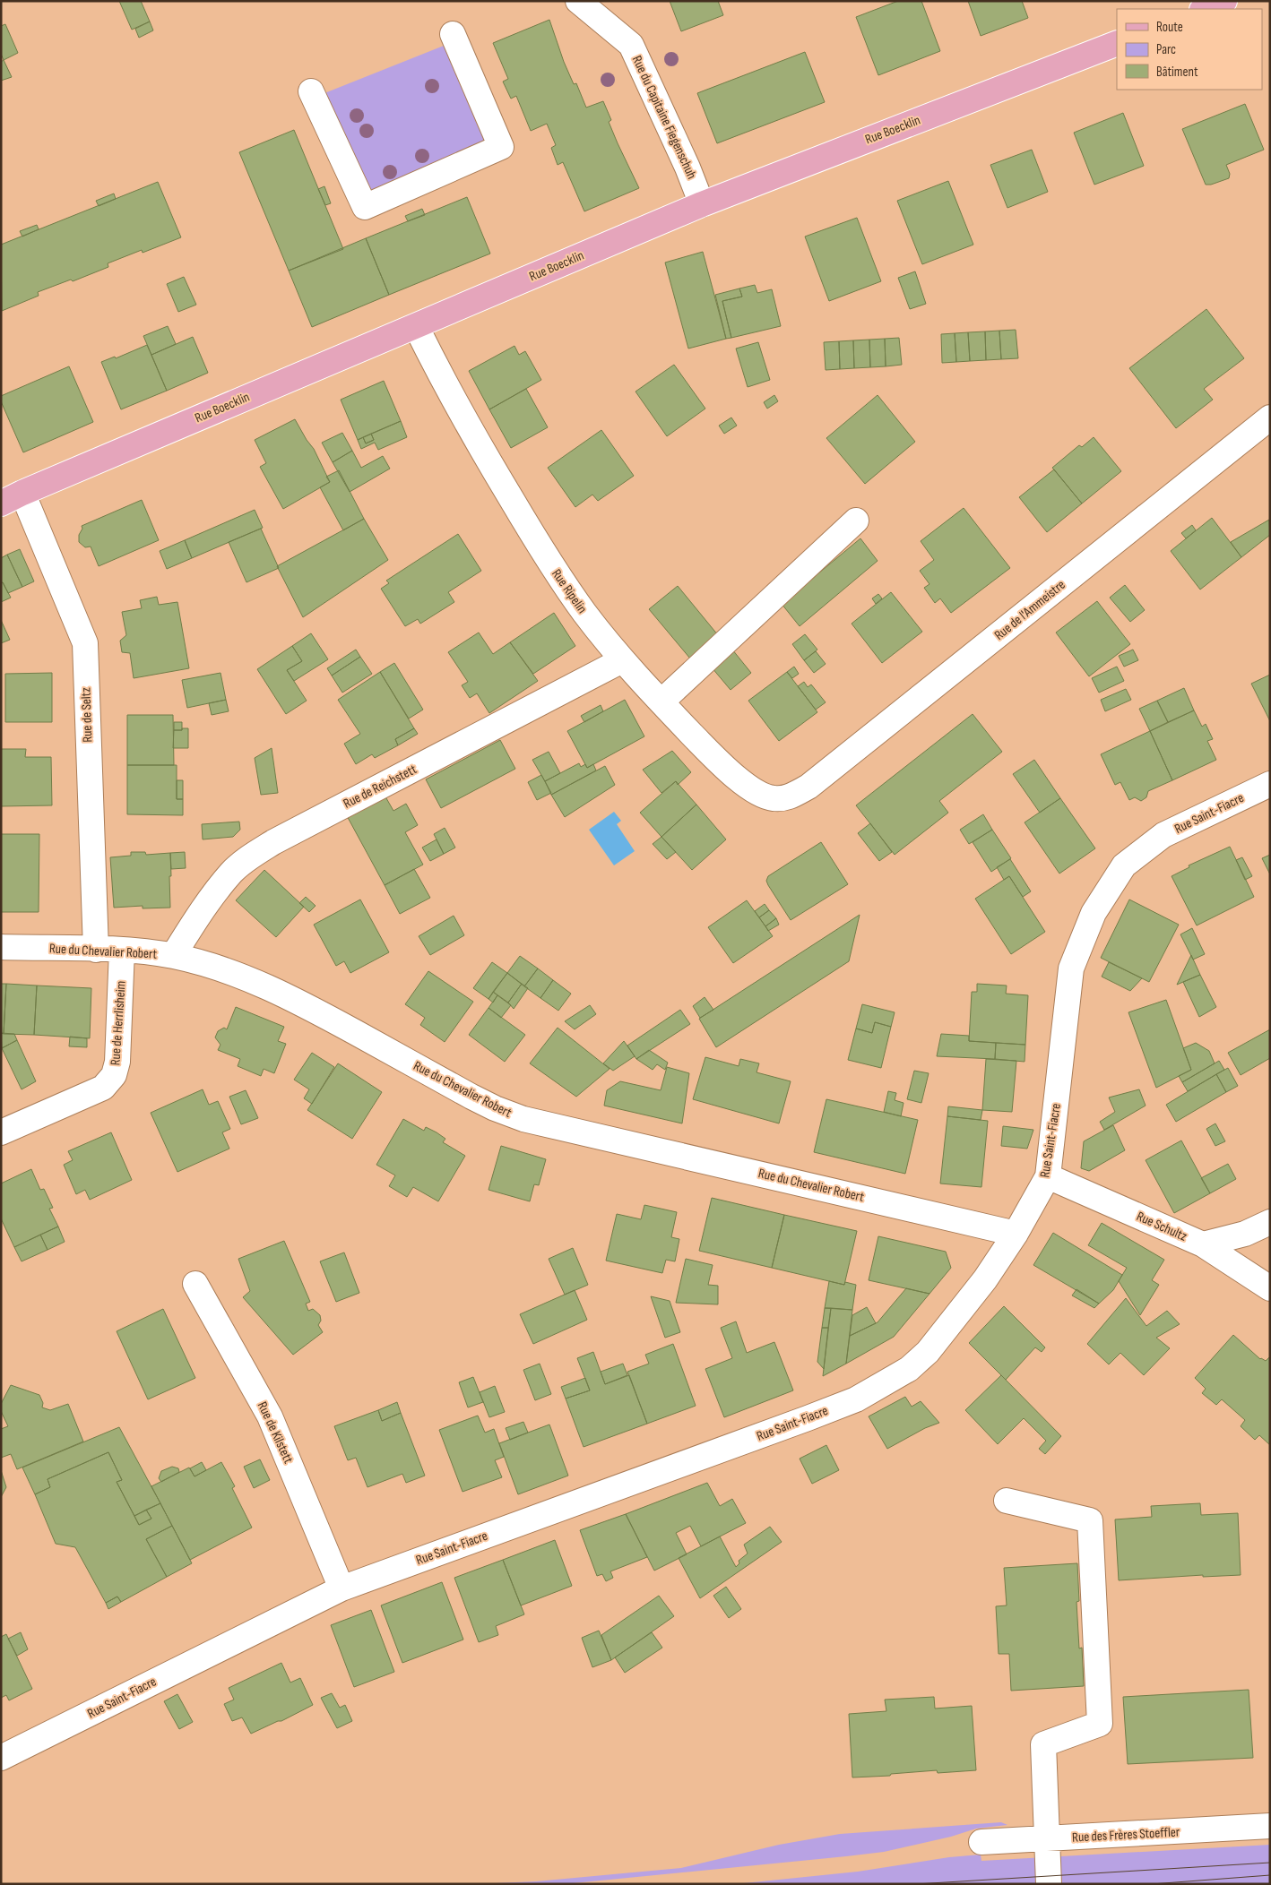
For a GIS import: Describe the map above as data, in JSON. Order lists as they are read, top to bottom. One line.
{"streets":{"main road":["Rue Boecklin"],"street":["Rue du Capitaine Fiegenschuh","Rue Ripelin","Rue de l'Ammeistre","Rue de Seltz","Rue de Reichstett","Rue Saint-Fiacre","Rue du Chevalier Robert","Rue de Herrlisheim","Rue Schultz","Rue de Kilstett","Rue des Frères Stoeffler"]},"crossings":[["Rue du Capitaine Fiegenschuh","Rue Boecklin"],["Rue Boecklin","Rue Ripelin"],["Rue Boecklin","Rue de Seltz"],["Rue Ripelin","Rue de l'Ammeistre"],["Rue Ripelin","Rue de Reichstett"],["Rue de Seltz","Rue du Chevalier Robert"],["Rue de Reichstett","Rue du Chevalier Robert"],["Rue Saint-Fiacre","Rue du Chevalier Robert"],["Rue Saint-Fiacre","Rue Schultz"],["Rue Saint-Fiacre","Rue de Kilstett"],["Rue du Chevalier Robert","Rue de Herrlisheim"]],"legend":["Route","Parc","Bâtiment"]}
